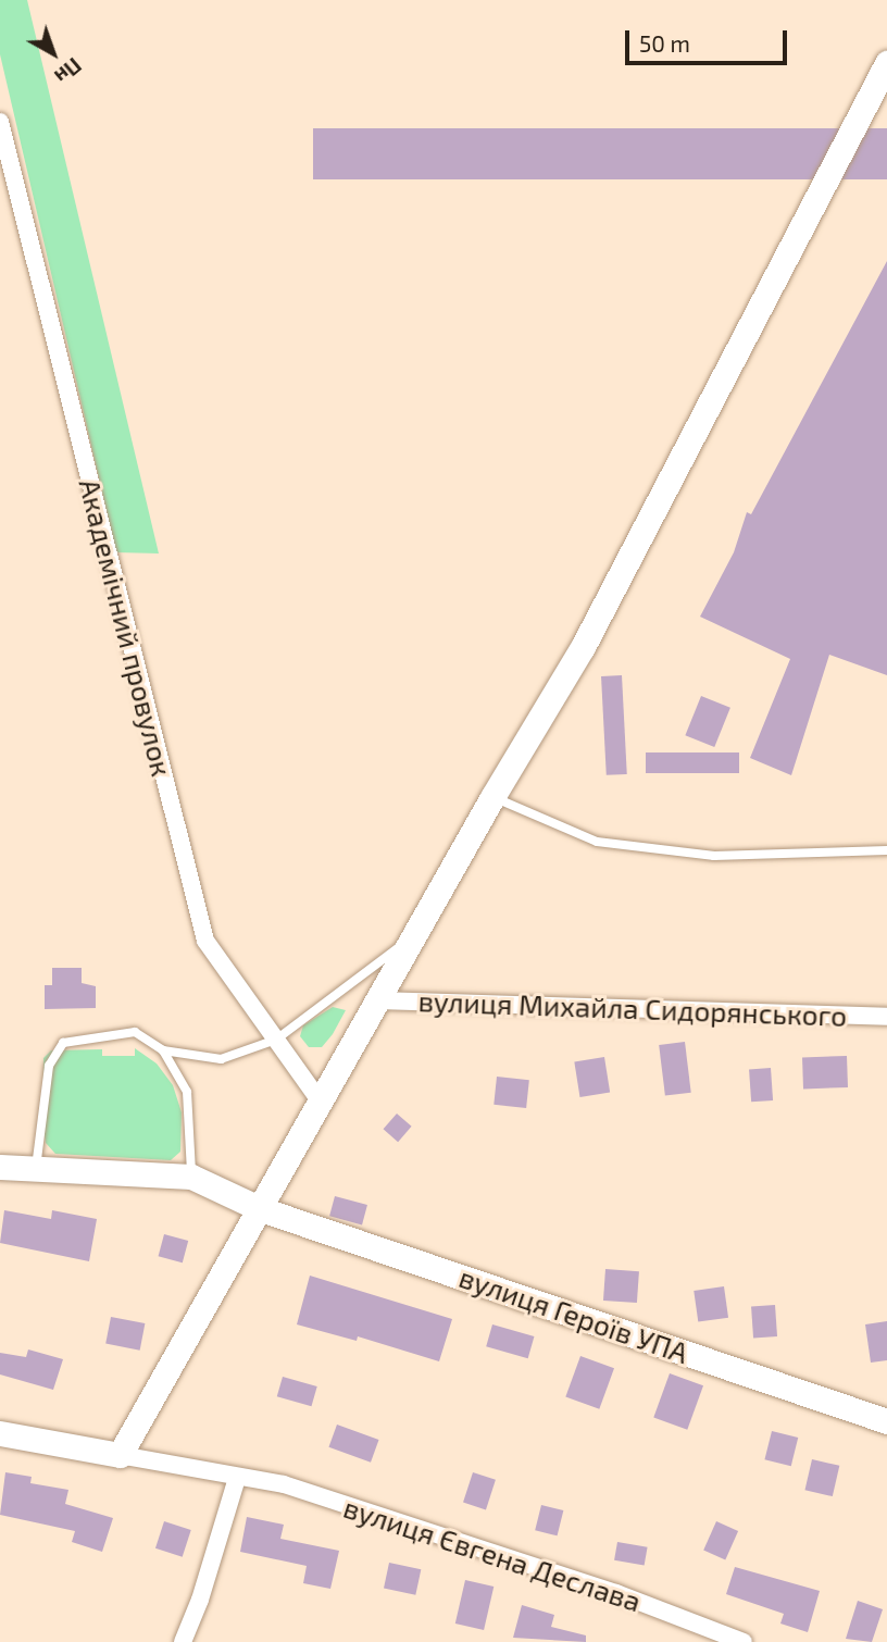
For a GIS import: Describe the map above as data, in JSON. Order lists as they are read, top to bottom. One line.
{"streets":{"street":["Академічний провулок","вулиця Михайла Сидорянського","вулиця Героїв УПА","вулиця Євгена Деслава"]},"scale_bar":"50 m","north":"bottom right"}
